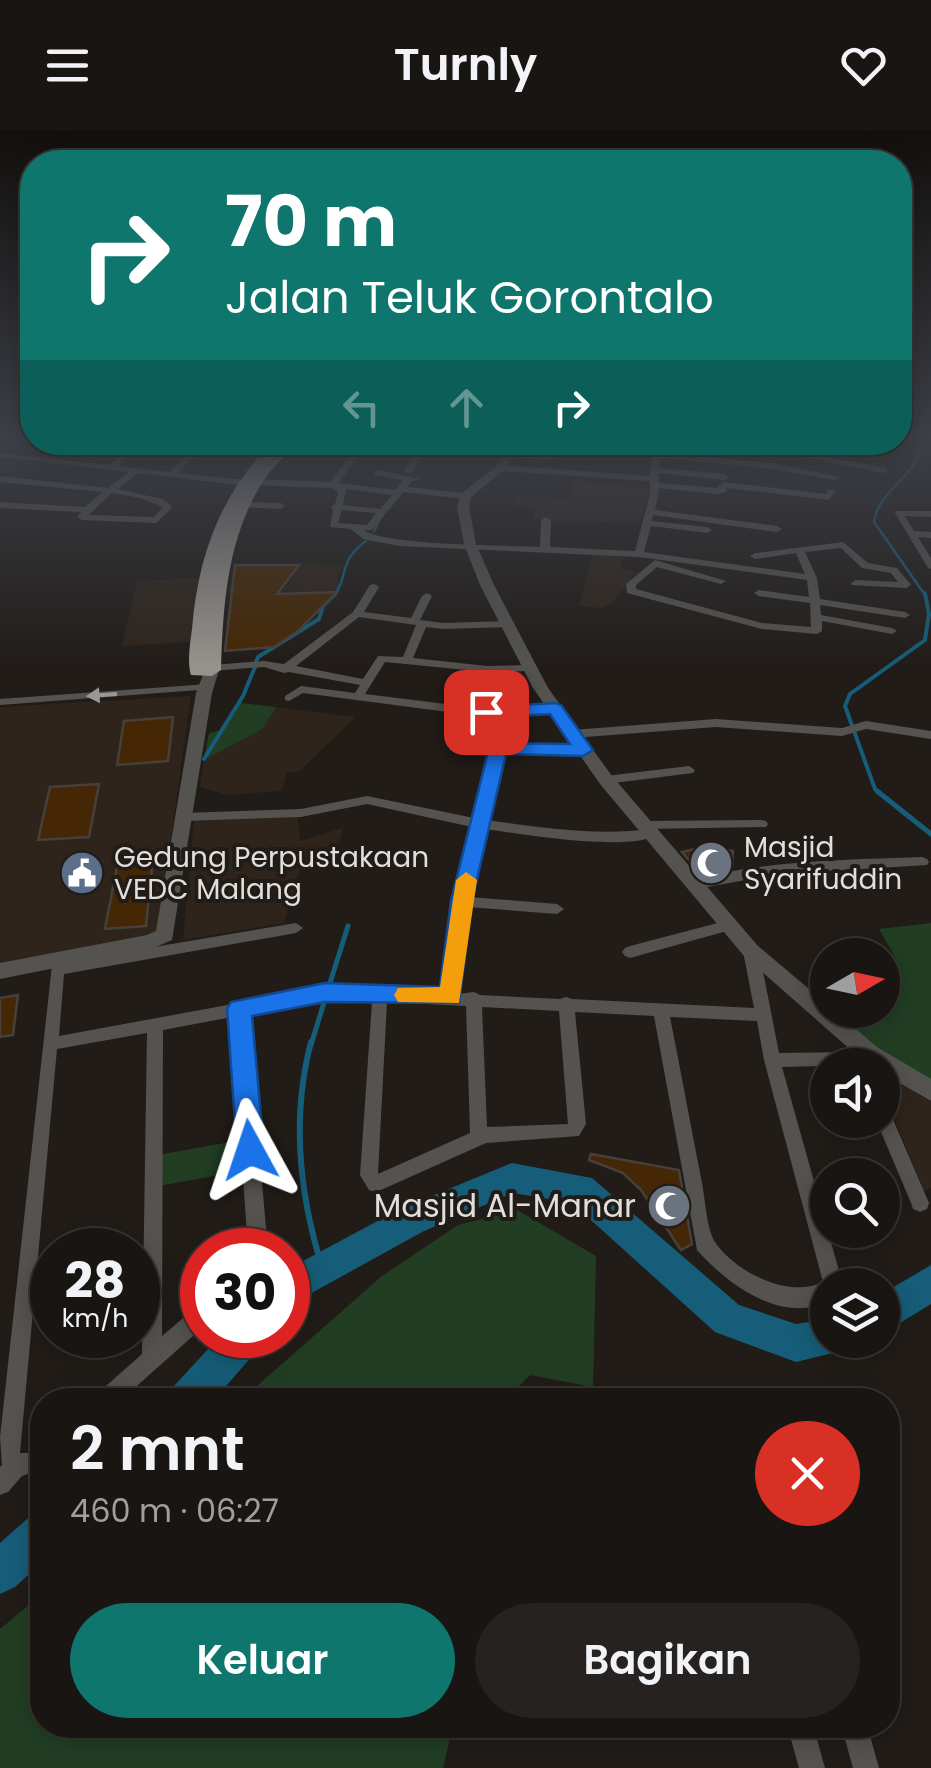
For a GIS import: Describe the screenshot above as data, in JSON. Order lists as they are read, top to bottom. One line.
{"places":{"mosque":["Masjid Syarifuddin","Masjid Al-Manar"],"public building":["Gedung Perpustakaan VEDC Malang"]},"north":"right","page":{"header":"Turnly","turn":["70 m","Jalan Teluk Gorontalo"],"speed":"28 km/h","limit":"30","heading":["2 mnt","460 m · 06:27"],"buttons":["Keluar","Bagikan"]}}
